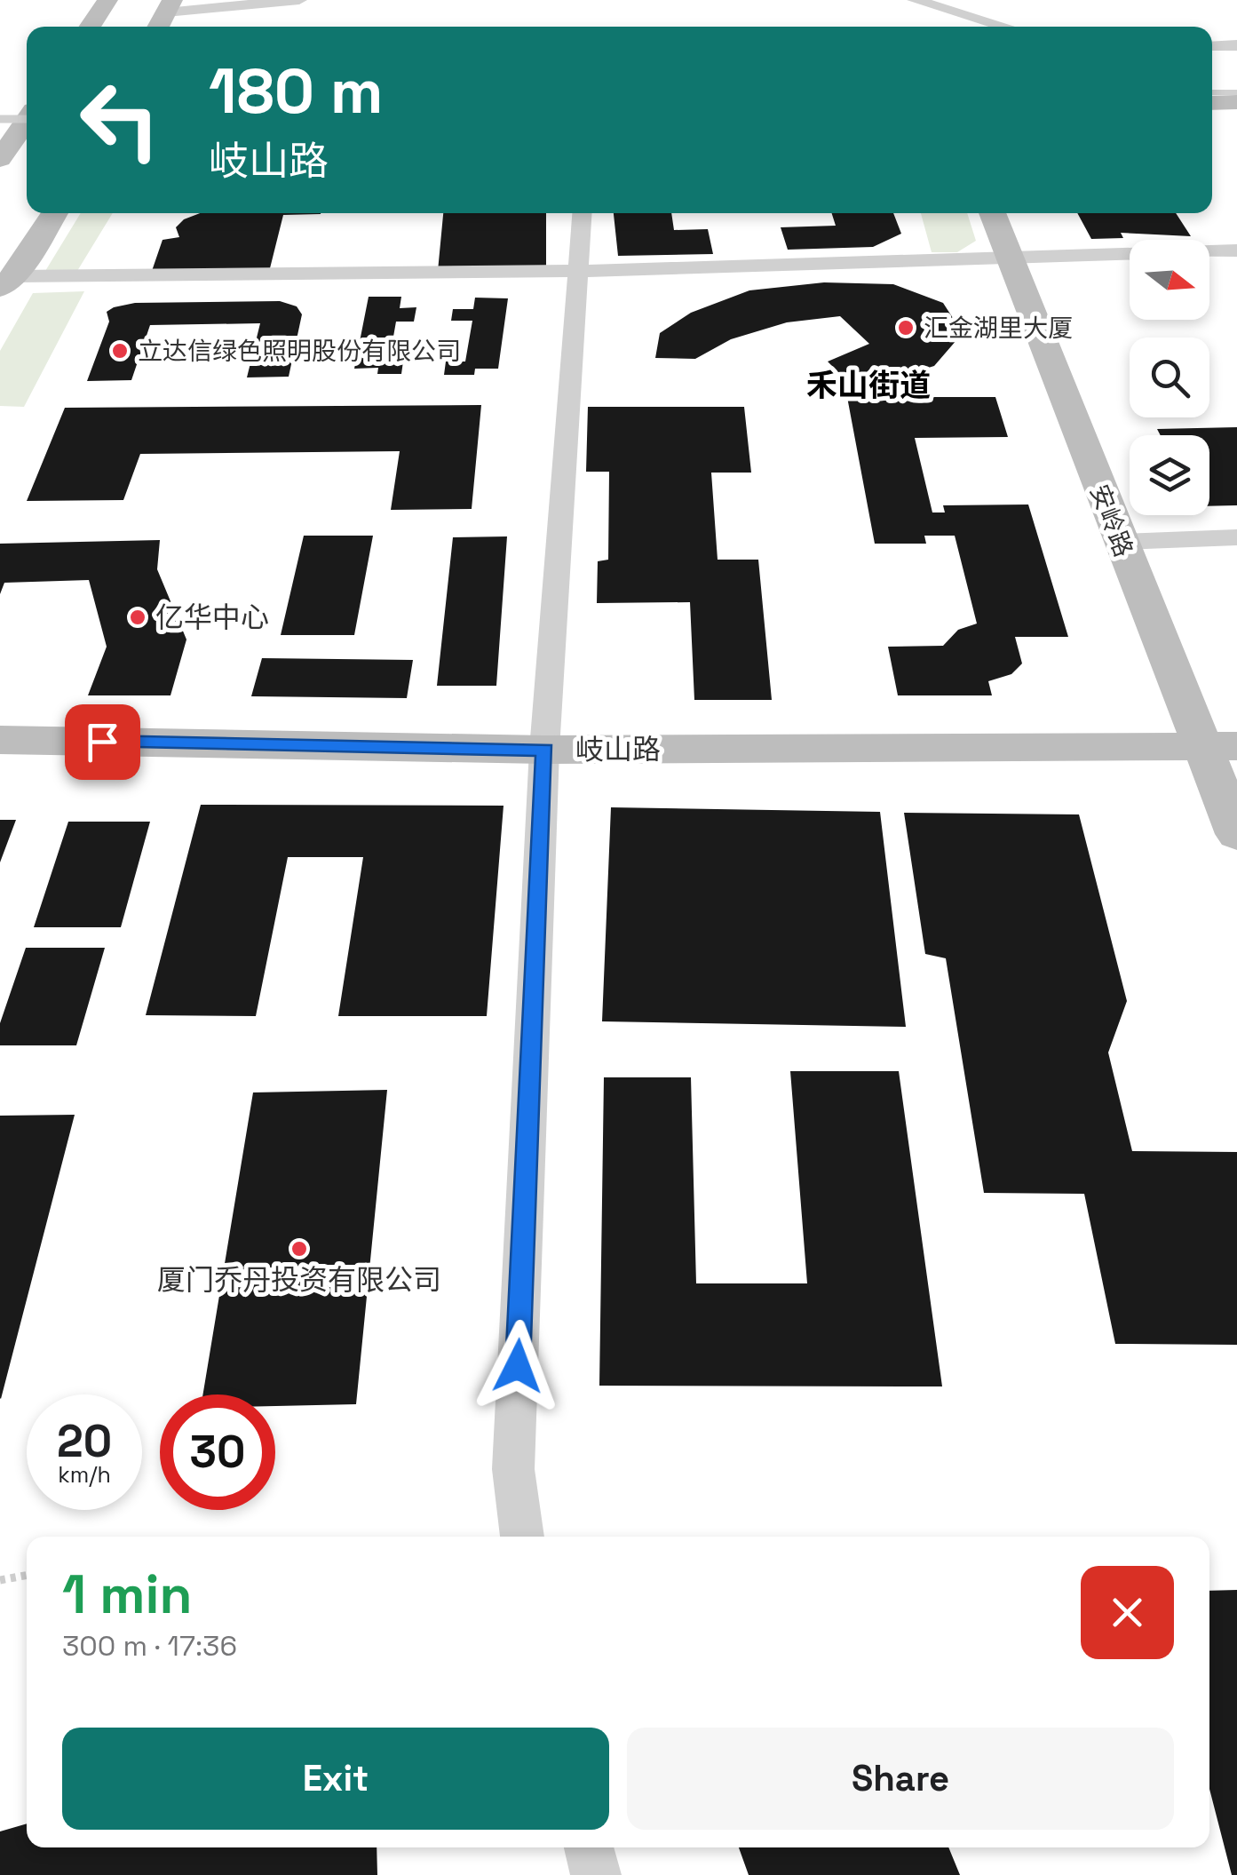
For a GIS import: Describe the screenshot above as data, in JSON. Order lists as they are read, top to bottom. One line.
{"streets":{"main road":["安岭路","岐山路"]},"crossings":[["安岭路","岐山路"]],"districts":["禾山街道"],"places":["汇金湖里大厦","立达信绿色照明股份有限公司","亿华中心","厦门乔丹投资有限公司"],"north":"right","page":{"turn":["180 m","岐山路"],"speed":"20 km/h","limit":"30","heading":["1 min","300 m · 17:36"],"buttons":["Exit","Share"]}}
